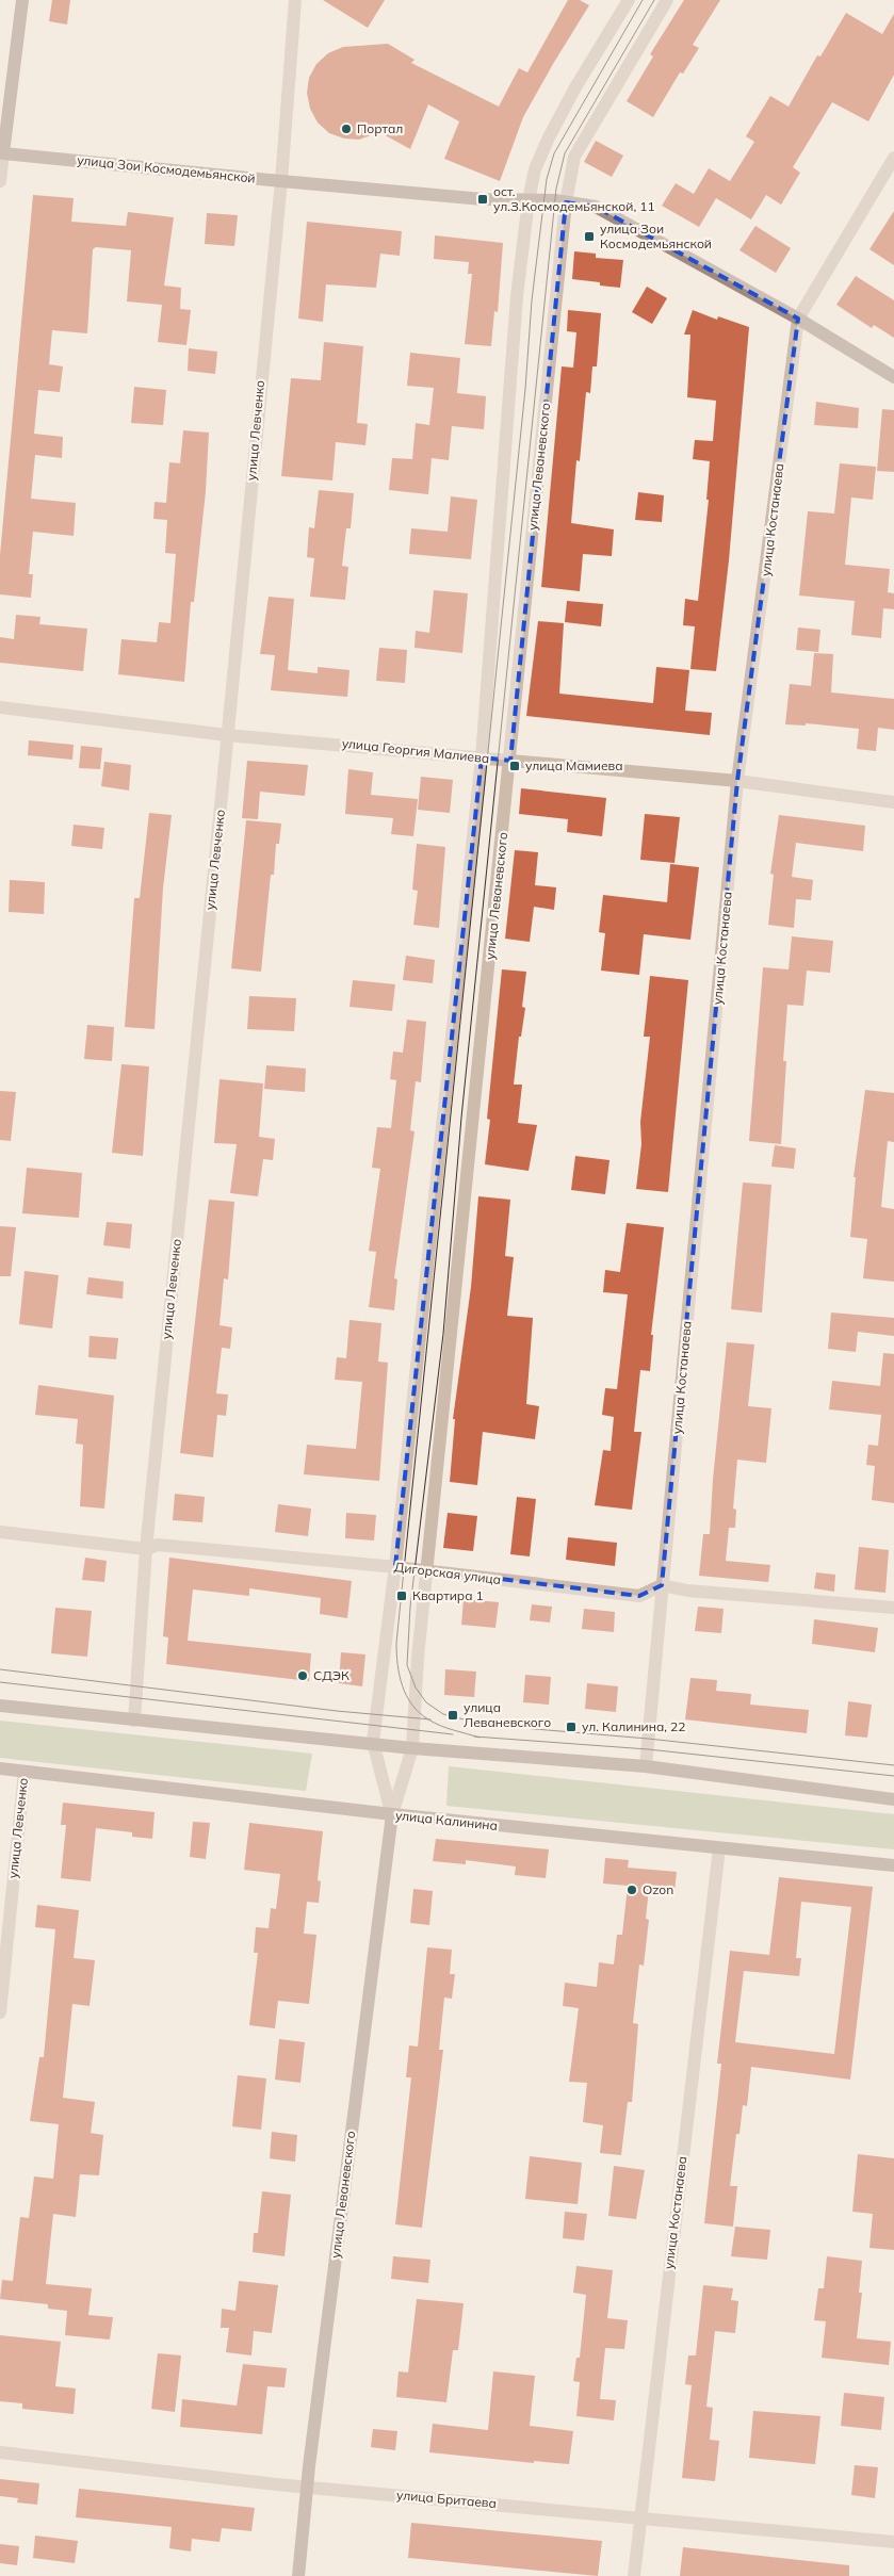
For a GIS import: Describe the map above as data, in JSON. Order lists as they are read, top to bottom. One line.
{"streets":{"street":["улица Зои Космодемьянской","улица Левченко","улица Леваневского","улица Костанаева","улица Георгия Малиева","Дигорская улица","улица Калинина","улица Бритаева"]},"crossings":[["улица Зои Космодемьянской","улица Левченко"],["улица Зои Космодемьянской","улица Леваневского"],["улица Зои Космодемьянской","улица Костанаева"],["улица Левченко","улица Георгия Малиева"],["улица Левченко","Дигорская улица"],["улица Левченко","улица Калинина"],["улица Леваневского","улица Георгия Малиева"],["улица Леваневского","Дигорская улица"],["улица Леваневского","улица Калинина"],["улица Леваневского","улица Бритаева"],["улица Костанаева","улица Георгия Малиева"],["улица Костанаева","Дигорская улица"],["улица Костанаева","улица Калинина"],["улица Костанаева","улица Бритаева"]],"places":{"other":["Портал","СДЭК","Ozon"],"transit":["ост. ул.З.Космодемьянской, 11","улица Зои Космодемьянской","улица Мамиева","Квартира 1","улица Леваневского","ул. Калинина, 22"]}}
